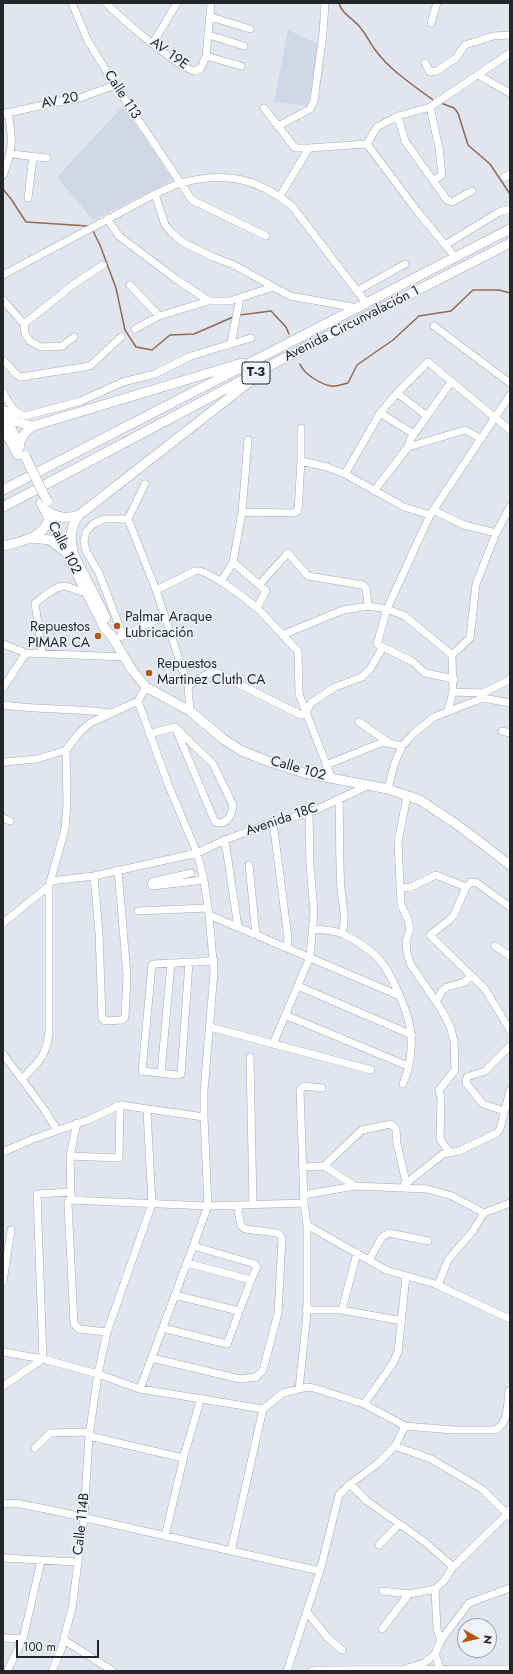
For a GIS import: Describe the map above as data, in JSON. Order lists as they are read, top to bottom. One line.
{"streets":{"main road":["Avenida Circunvalación 1","T-3","Calle 102"],"street":["AV 19E","Calle 113","AV 20","Avenida 18C","Calle 114B"]},"crossings":[["Calle 113","AV 20"],["Calle 102","Avenida 18C"]],"places":["Palmar Araque Lubricación","Repuestos PIMAR CA","Repuestos Martinez Cluth CA"],"scale_bar":"100 m","north":"right"}
